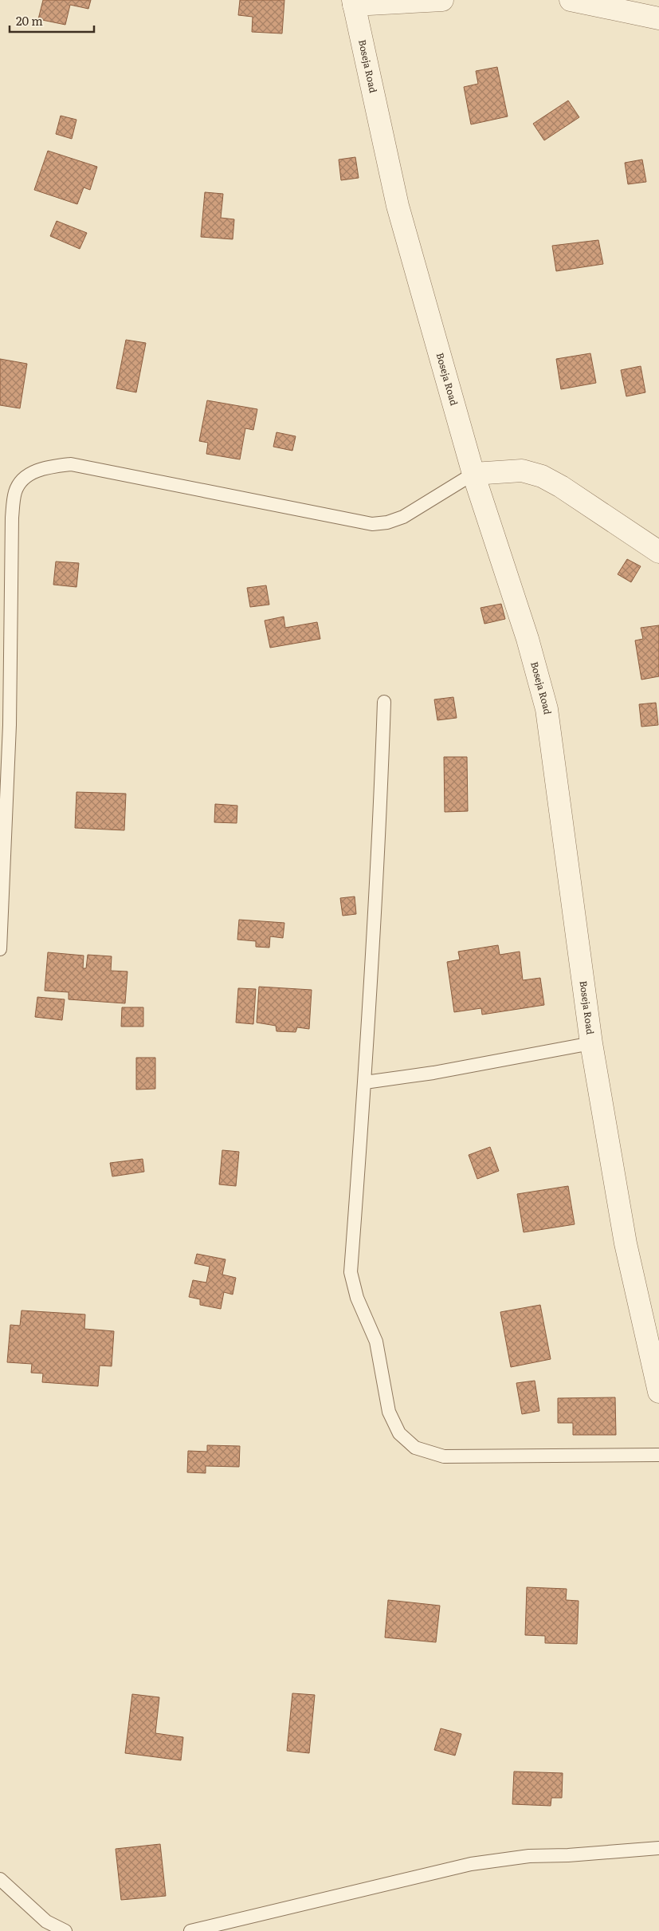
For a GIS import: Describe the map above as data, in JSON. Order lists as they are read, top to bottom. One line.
{"streets":{"street":["Boseja Road"]},"scale_bar":"20 m"}
